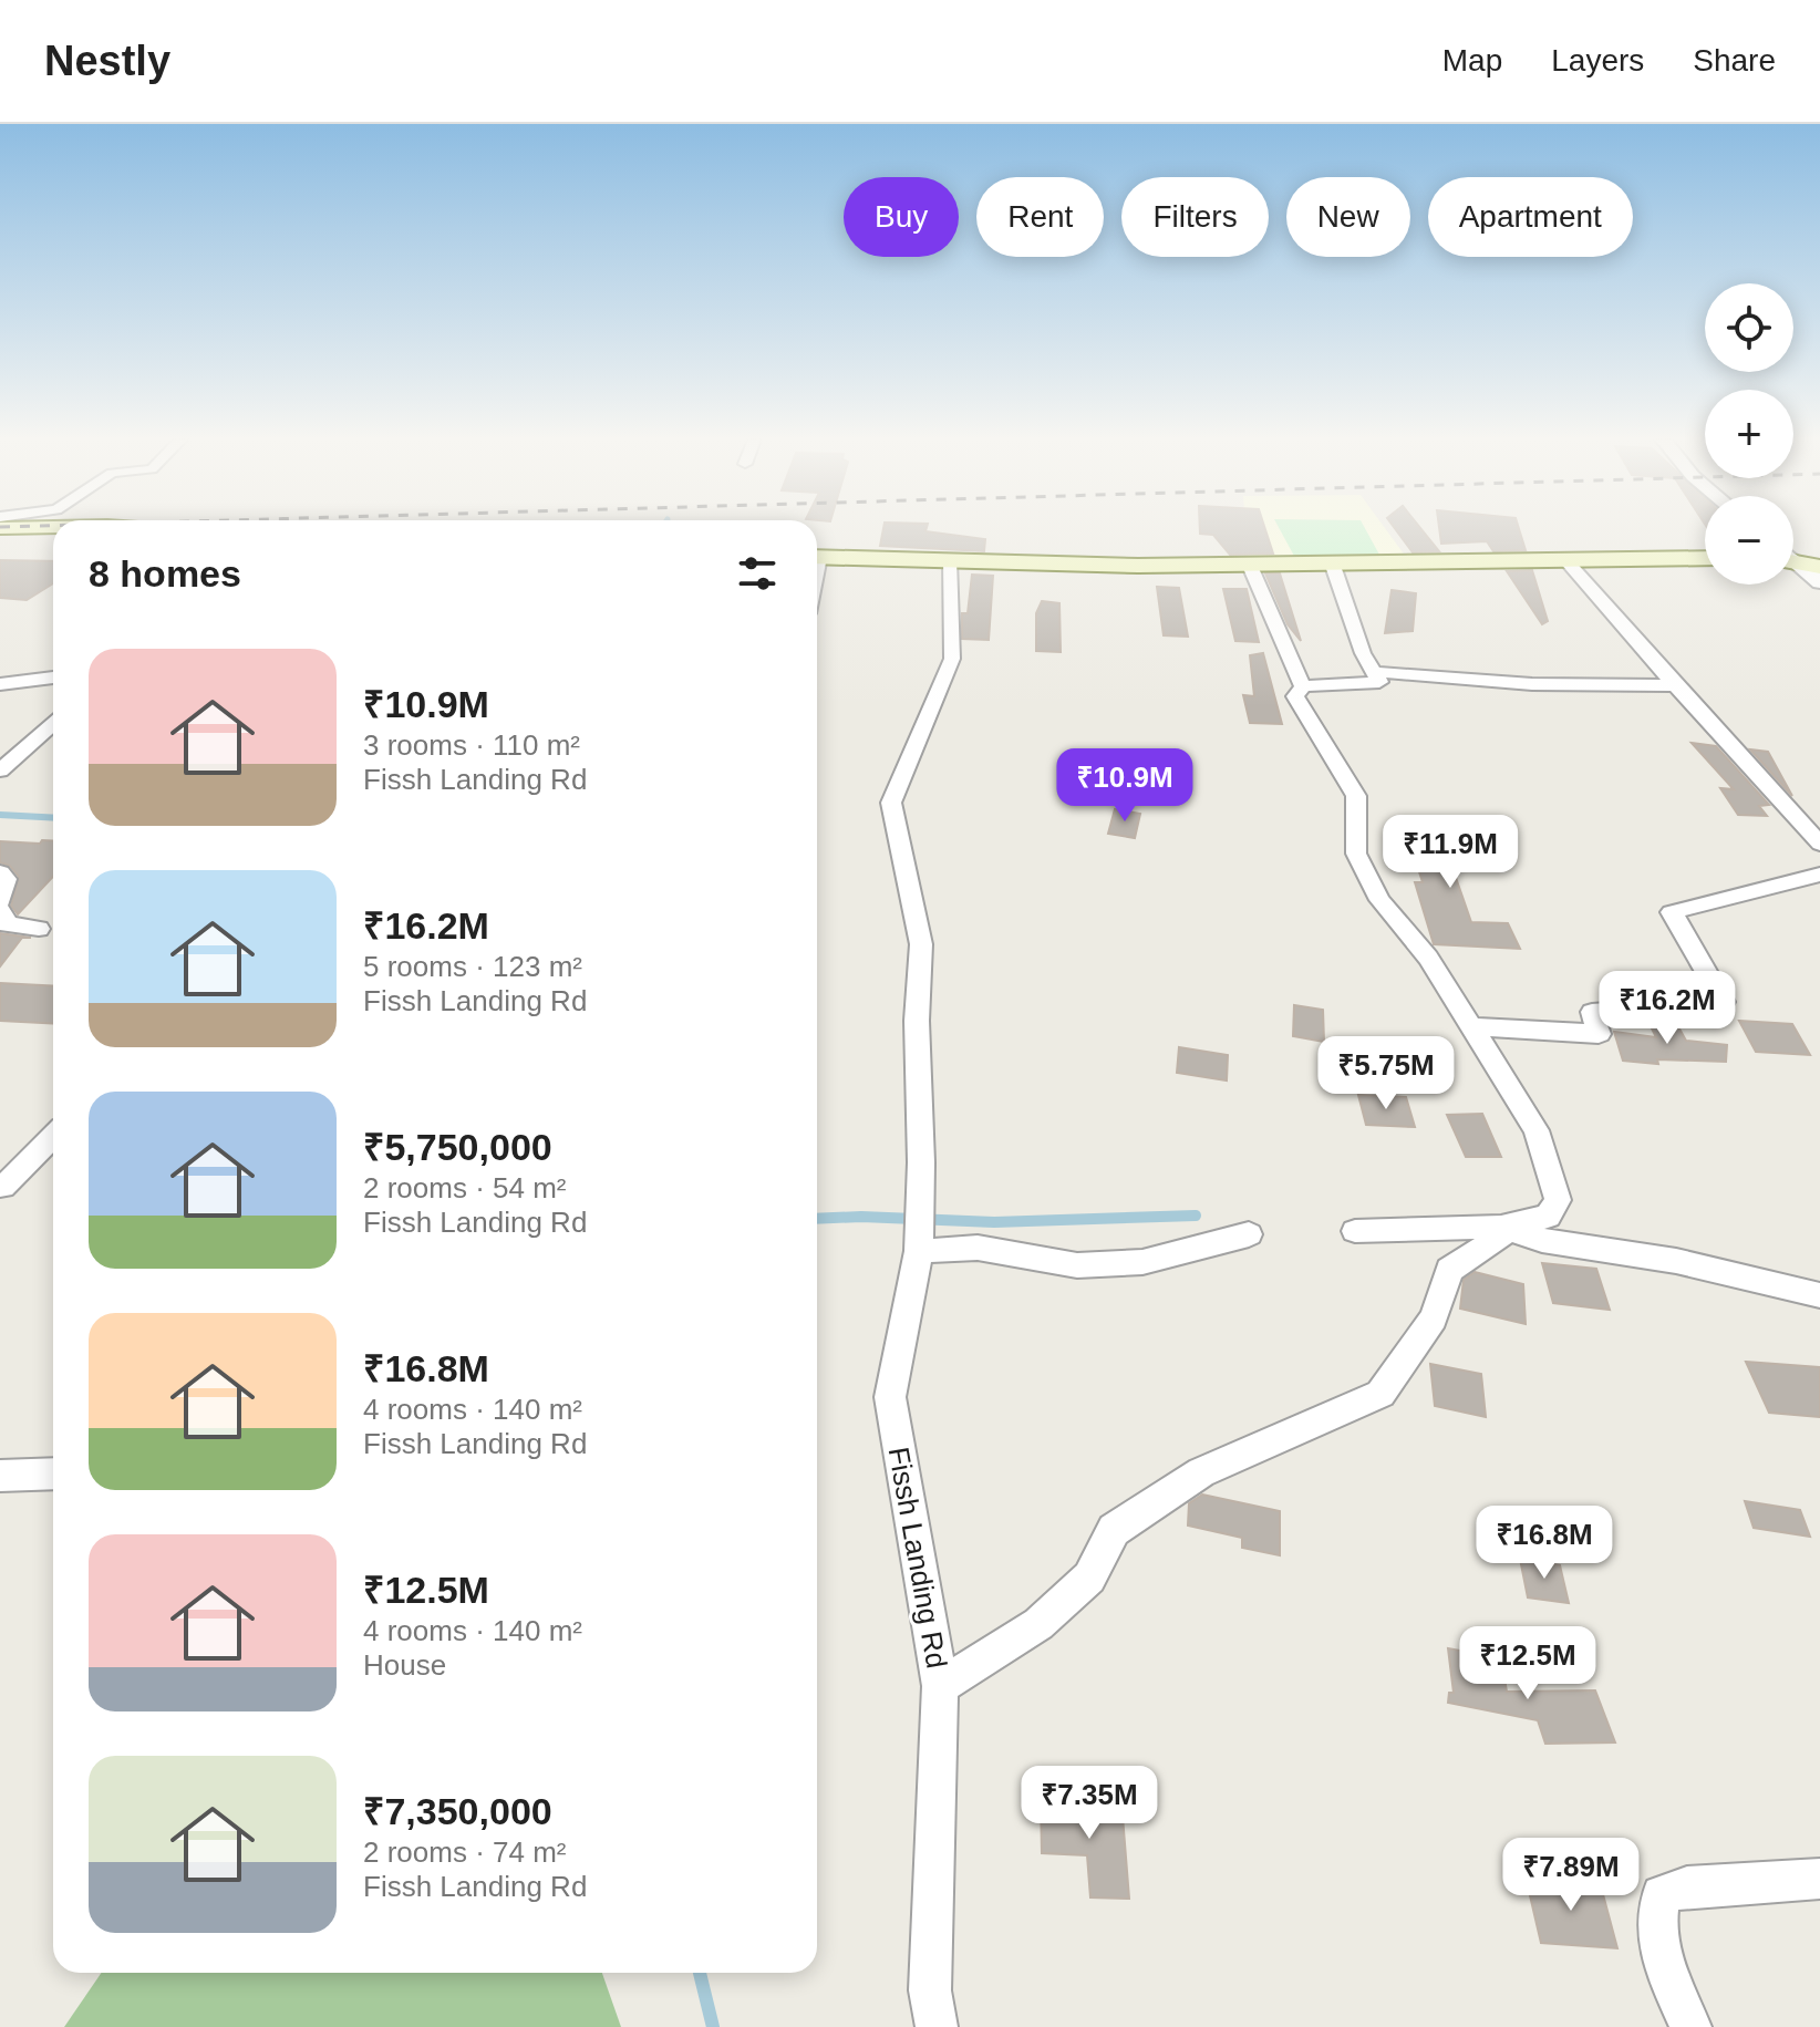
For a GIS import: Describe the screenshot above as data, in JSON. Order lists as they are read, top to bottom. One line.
{"streets":{"street":["Fissh Landing Rd"]},"page":{"header":"Nestly","nav":["Map","Layers","Share"],"chip":["Buy","Rent","Filters","New","Apartment"],"map_buttons":["+","−"],"heading":"8 homes","list":[{"name":"₹10.9M","note":"3 rooms · 110 m² · Fissh Landing Rd"},{"name":"₹16.2M","note":"5 rooms · 123 m² · Fissh Landing Rd"},{"name":"₹5,750,000","note":"2 rooms · 54 m² · Fissh Landing Rd"},{"name":"₹16.8M","note":"4 rooms · 140 m² · Fissh Landing Rd"},{"name":"₹12.5M","note":"4 rooms · 140 m² · House"},{"name":"₹7,350,000","note":"2 rooms · 74 m² · Fissh Landing Rd"}],"price":["₹10.9M","₹11.9M","₹16.2M","₹5.75M","₹16.8M","₹12.5M","₹7.35M","₹7.89M"]}}
